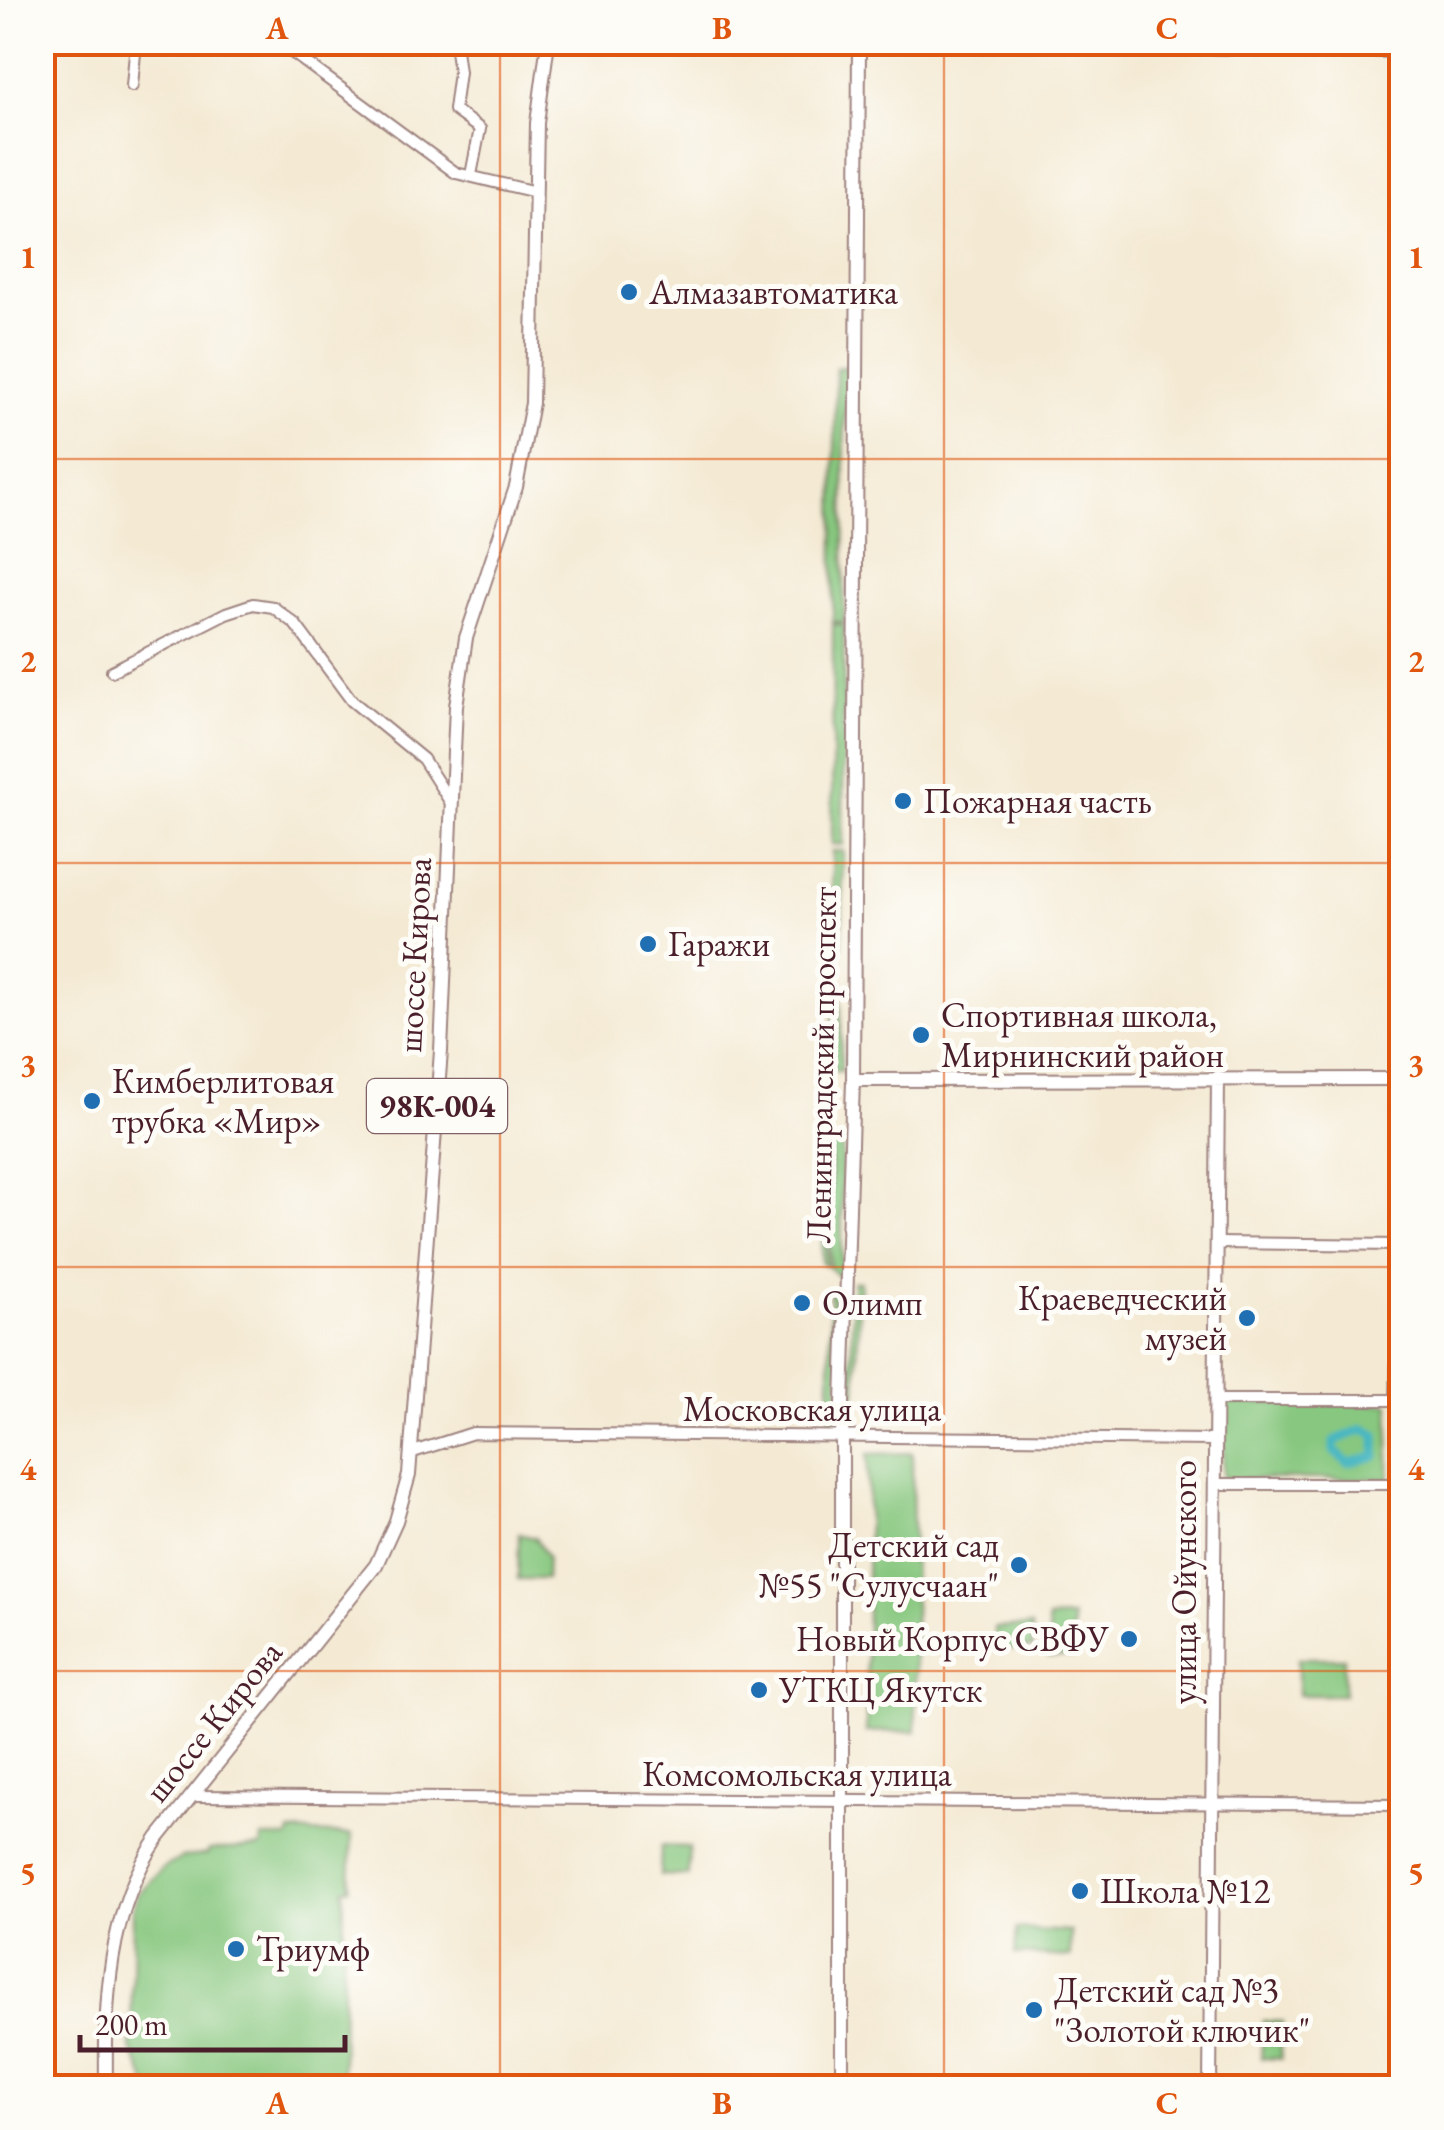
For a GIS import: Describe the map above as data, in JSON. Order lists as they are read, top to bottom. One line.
{"streets":{"main road":["шоссе Кирова","Ленинградский проспект","98К-004","улица Ойунского"],"street":["Московская улица","Комсомольская улица"]},"crossings":[["шоссе Кирова","Московская улица"],["шоссе Кирова","Комсомольская улица"],["Ленинградский проспект","Московская улица"],["Ленинградский проспект","Комсомольская улица"],["Московская улица","улица Ойунского"],["улица Ойунского","Комсомольская улица"]],"places":["Алмазавтоматика","Пожарная часть","Гаражи","Спортивная школа, Мирнинский район","Кимберлитовая трубка «Мир»","Олимп","Краеведческий музей","Детский сад №55 \"Сулусчаан\"","Новый Корпус СВФУ","УТКЦ Якутск","Школа №12","Триумф","Детский сад №3 \"Золотой ключик\""],"scale_bar":"200 m","grid":{"columns":["A","B","C"],"rows":["1","2","3","4","5"]}}
